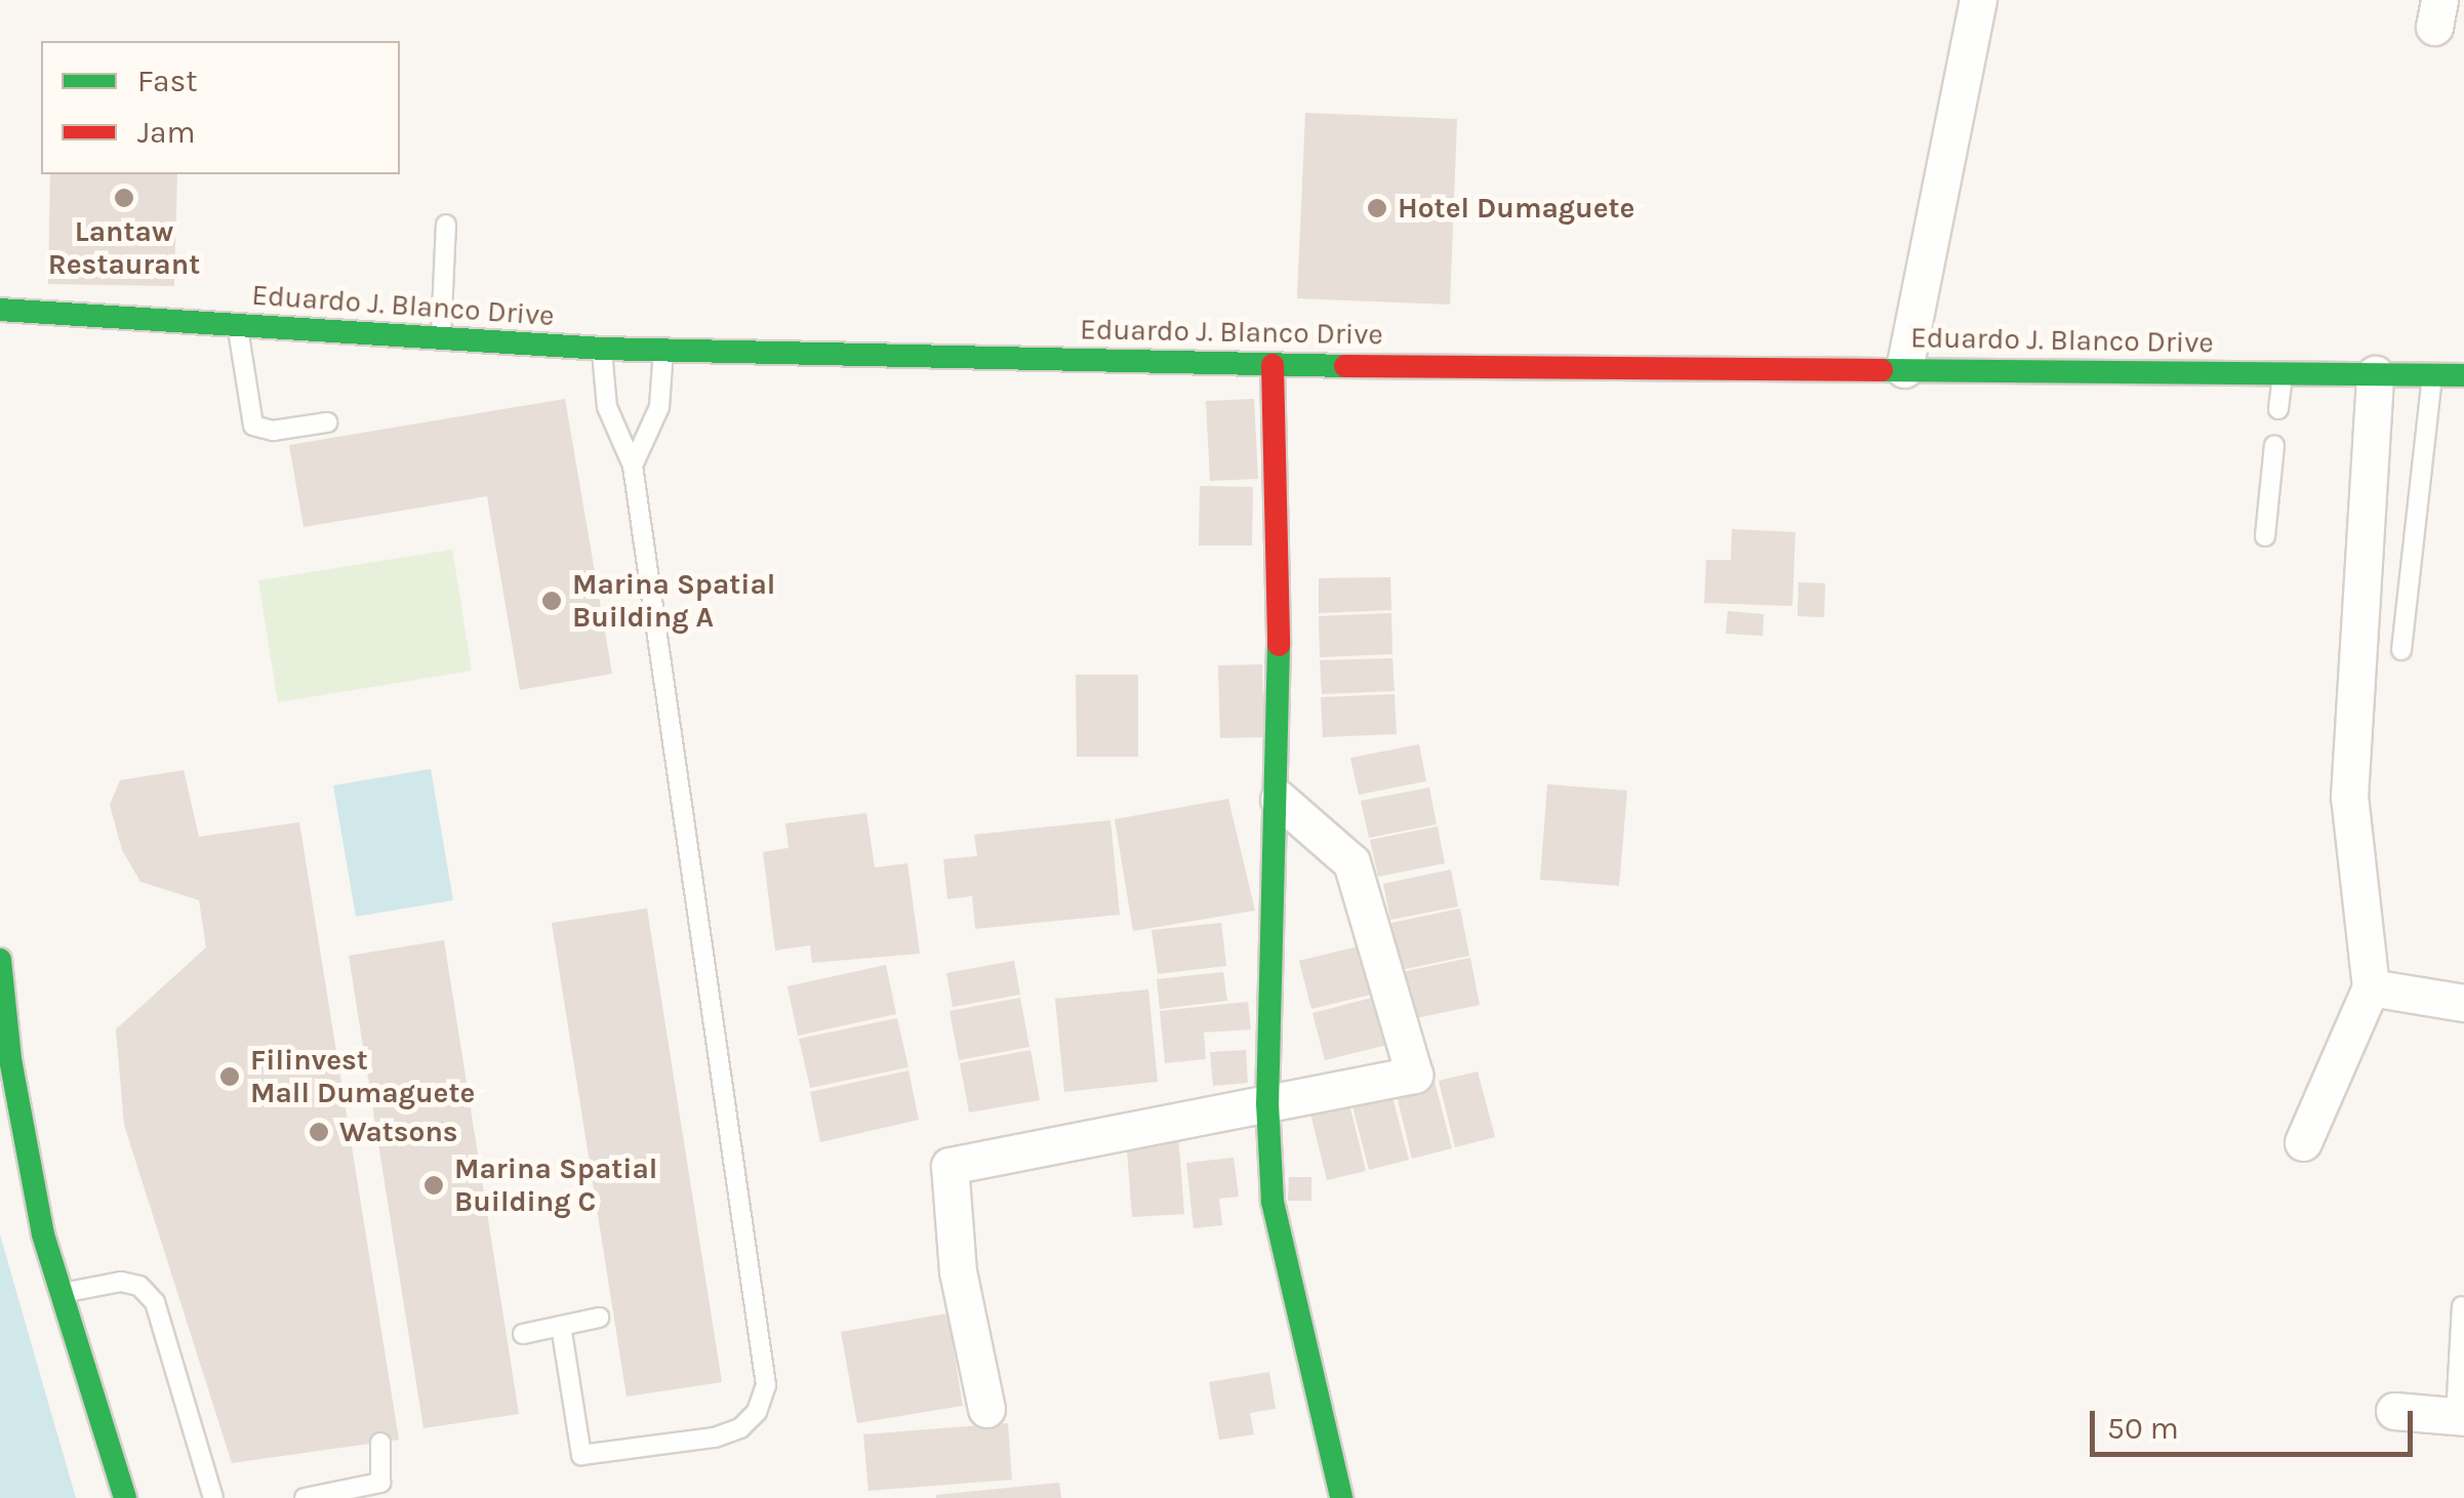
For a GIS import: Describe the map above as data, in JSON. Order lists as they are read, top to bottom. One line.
{"streets":{"main road":["Eduardo J. Blanco Drive"]},"places":["Lantaw Restaurant","Hotel Dumaguete","Marina Spatial Building A","Filinvest Mall Dumaguete","Watsons","Marina Spatial Building C"],"legend":["Fast","Jam"],"scale_bar":"50 m"}
